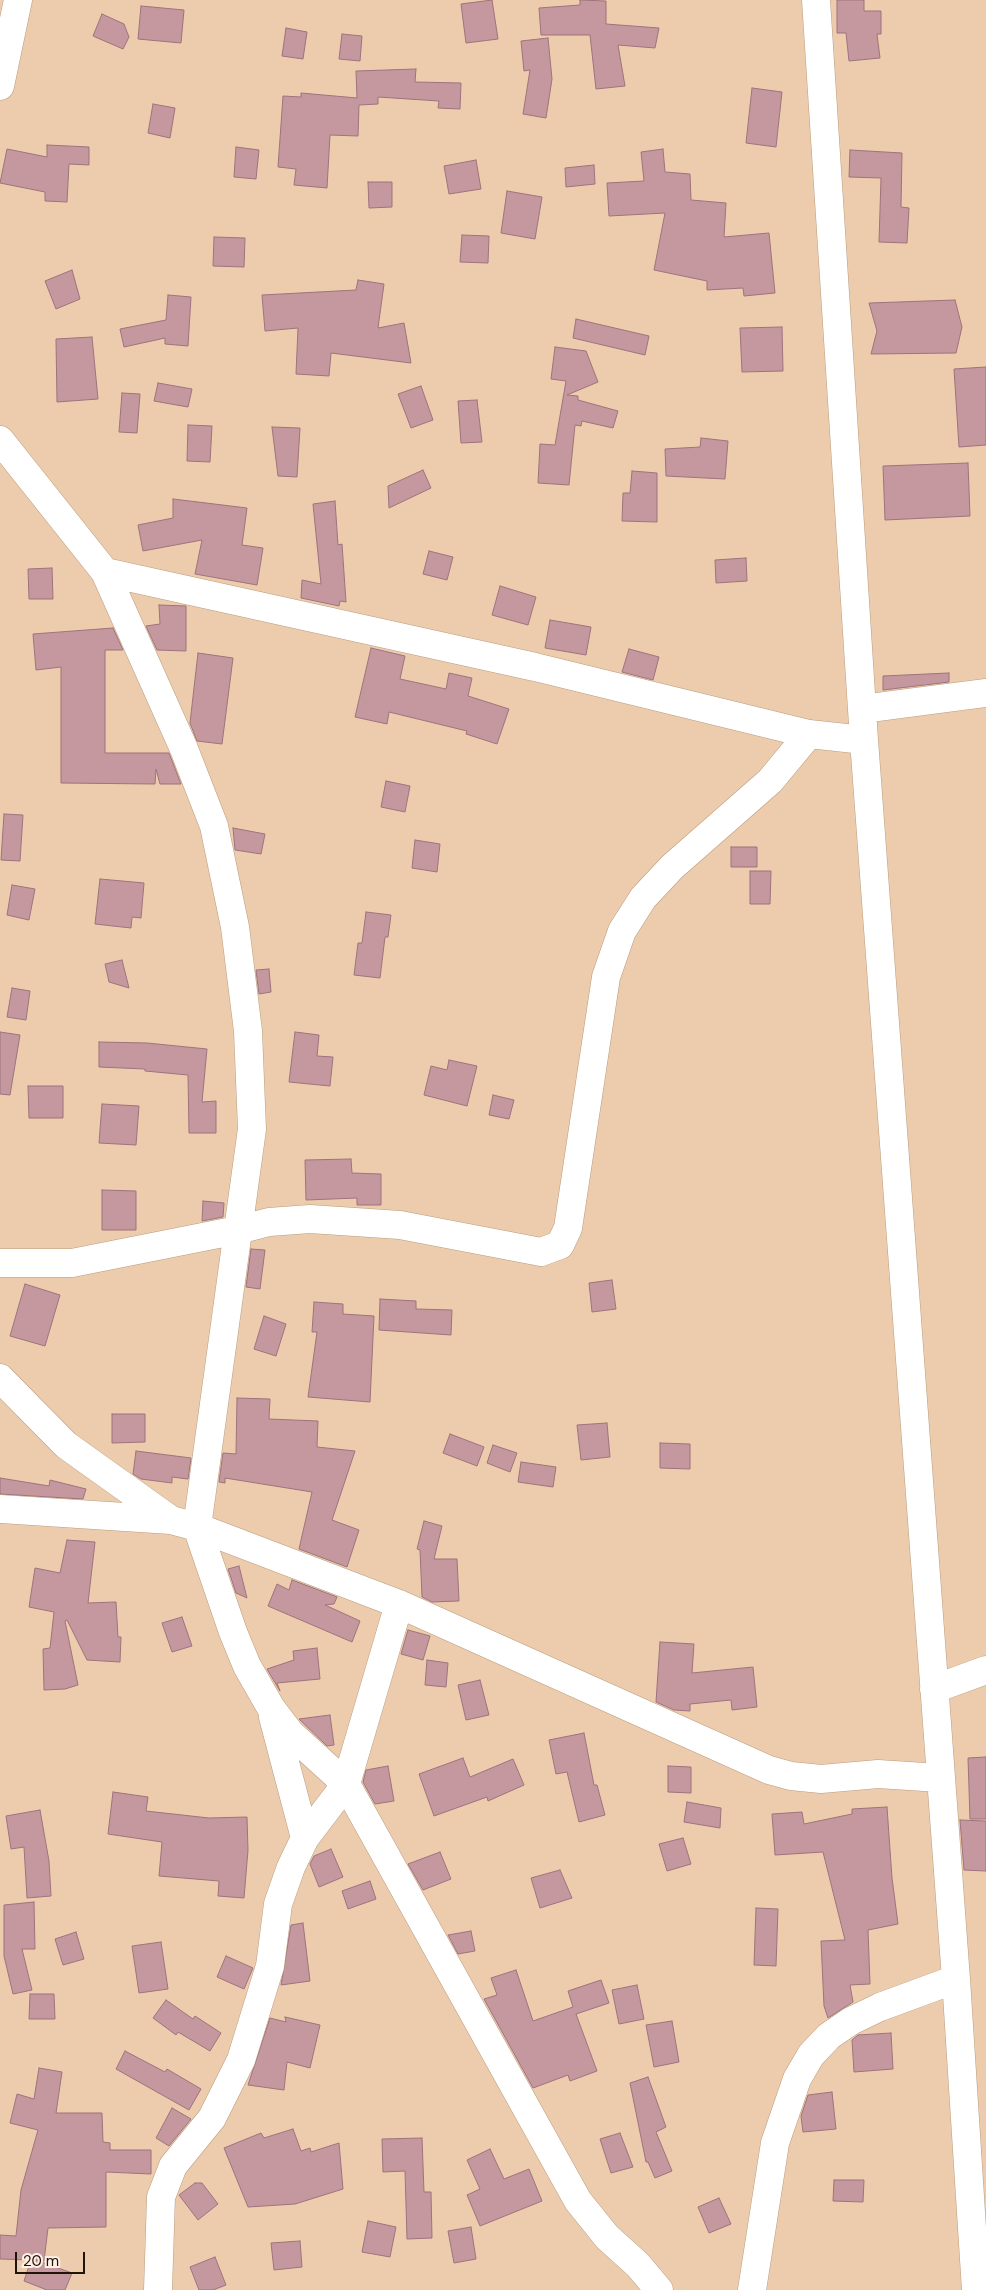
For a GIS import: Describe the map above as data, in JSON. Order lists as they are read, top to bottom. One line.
{"scale_bar":"20 m"}
